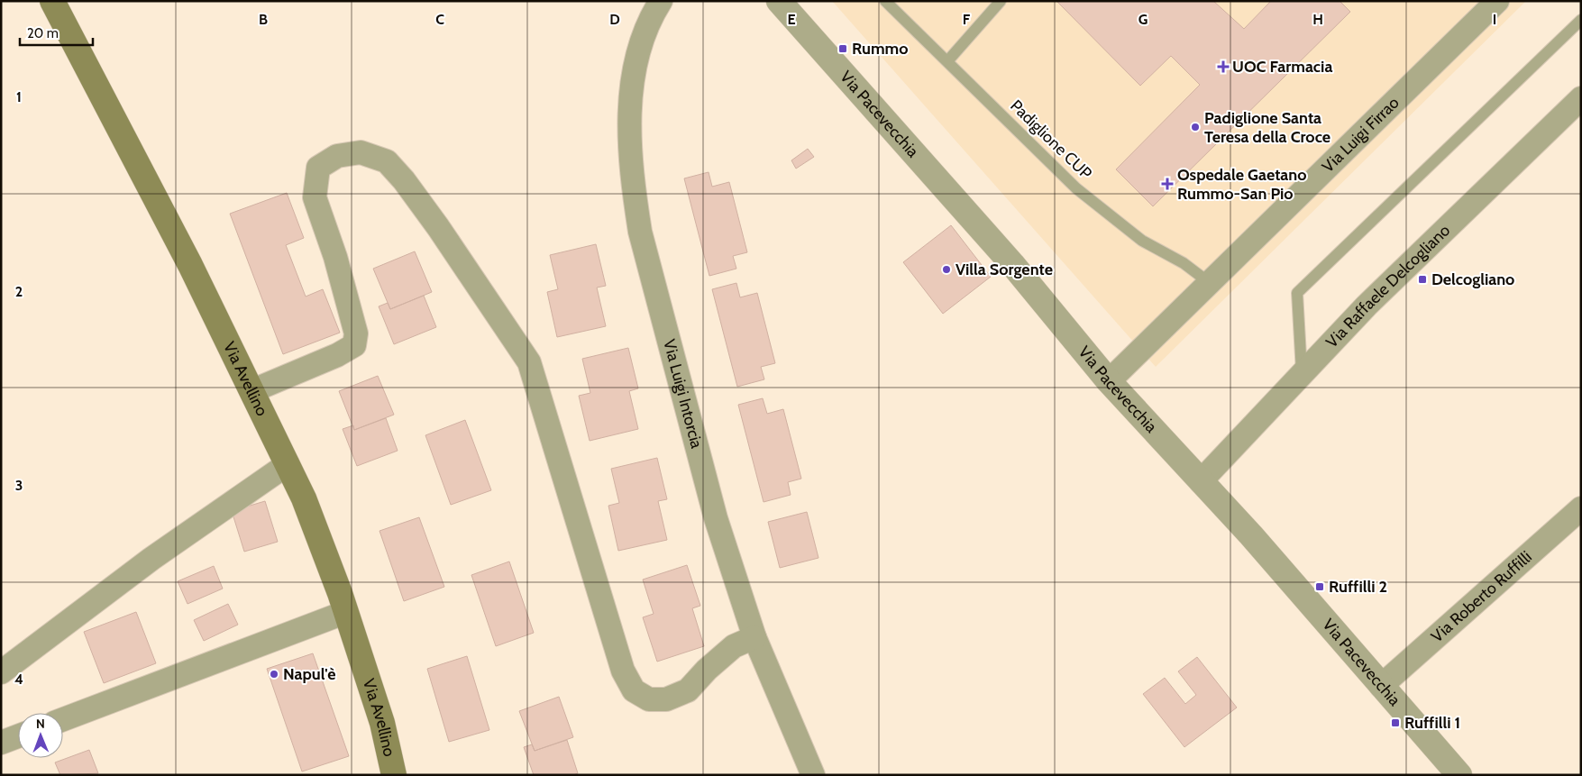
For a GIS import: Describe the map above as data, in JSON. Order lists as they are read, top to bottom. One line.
{"streets":{"main road":["Via Avellino"],"street":["Via Pacevecchia","Via Luigi Firrao","Via Raffaele Delcogliano","Via Luigi Intorcia","Via Roberto Ruffilli"],"lane":["Padiglione CUP"]},"crossings":[["Via Pacevecchia","Via Luigi Firrao"],["Via Pacevecchia","Via Raffaele Delcogliano"],["Via Pacevecchia","Via Roberto Ruffilli"],["Via Luigi Firrao","Padiglione CUP"]],"places":{"transit":["Rummo","Delcogliano","Ruffilli 2","Ruffilli 1"],"health":["UOC Farmacia","Ospedale Gaetano Rummo-San Pio"],"other":["Padiglione Santa Teresa della Croce","Villa Sorgente","Napul'è"]},"scale_bar":"20 m","north":"top","grid":{"columns":["B","C","D","E","F","G","H","I"],"rows":["1","2","3","4"]}}
